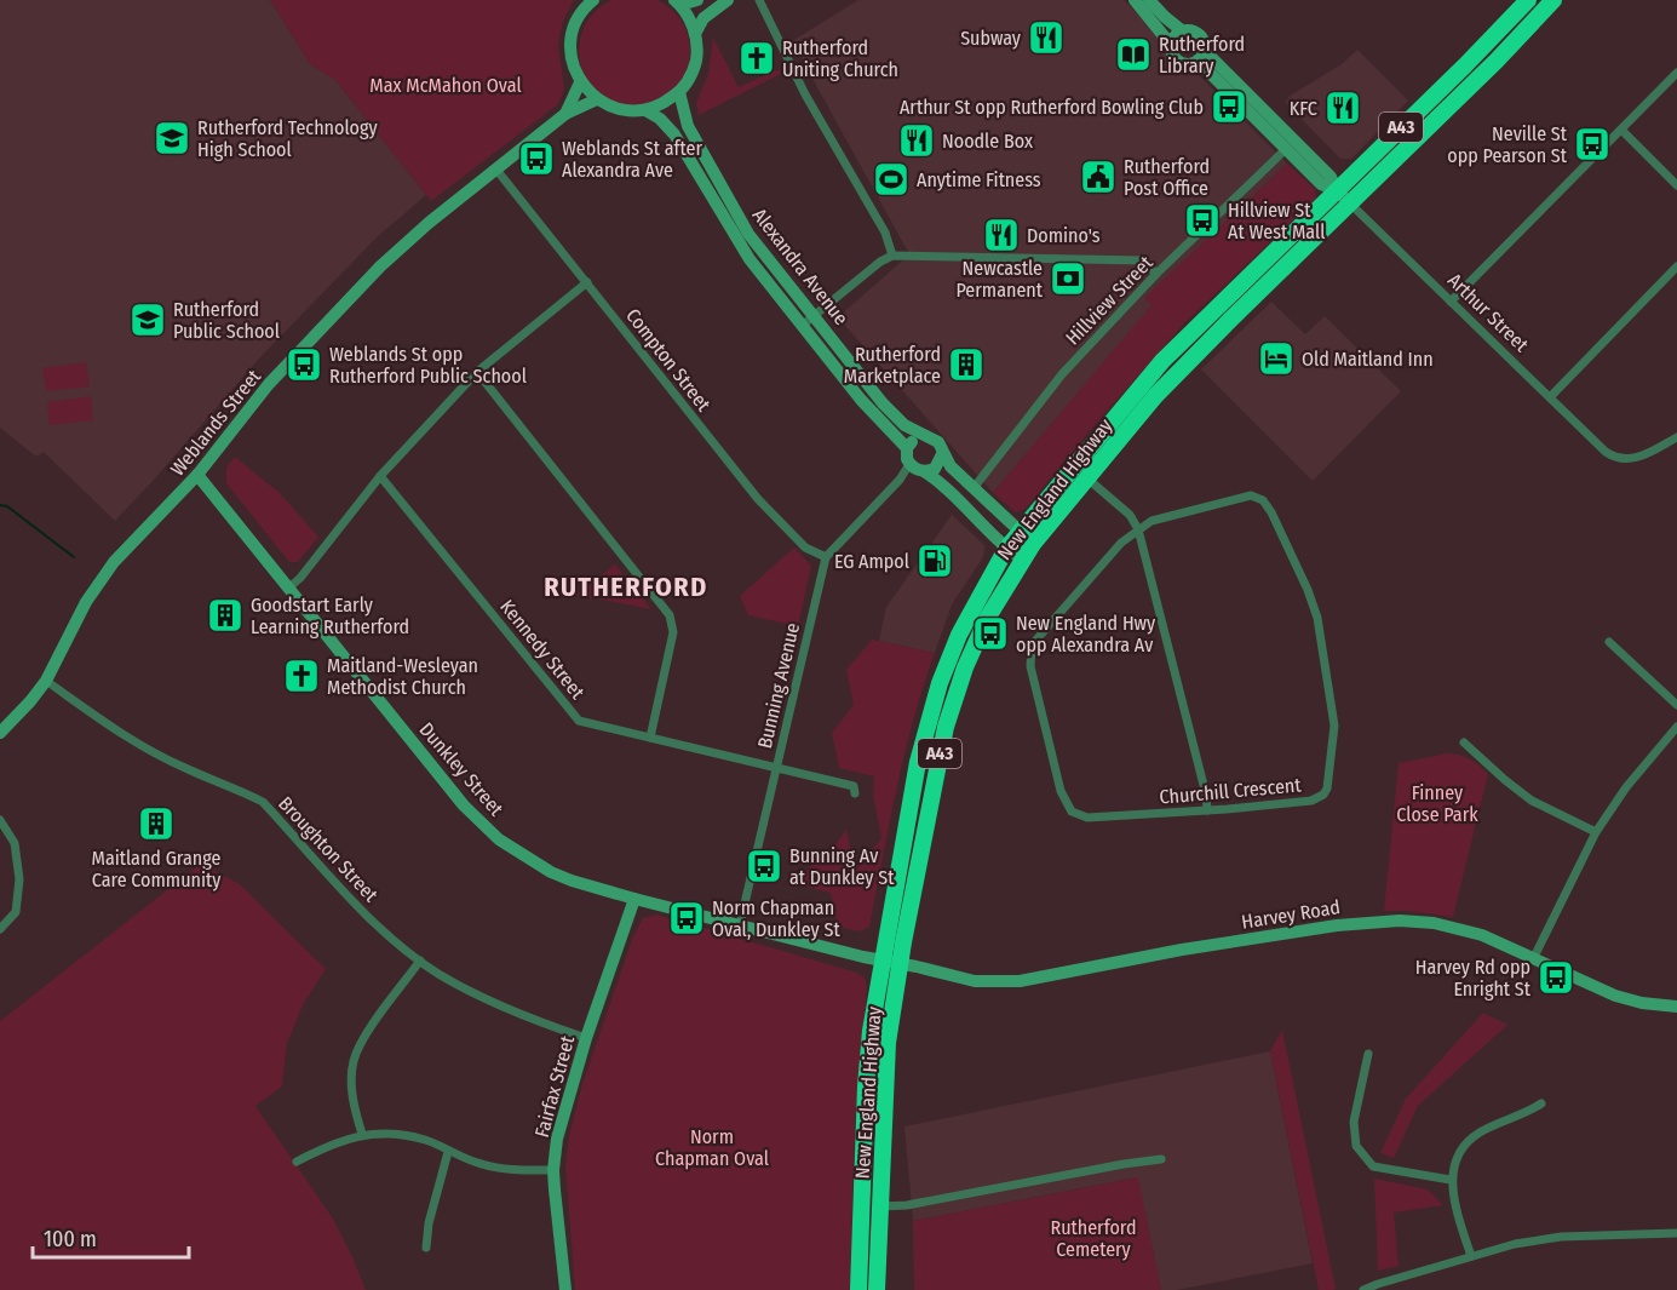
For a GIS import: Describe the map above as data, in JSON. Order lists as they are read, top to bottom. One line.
{"streets":{"highway":["A43","New England Highway"],"street":["Alexandra Avenue","Hillview Street","Arthur Street","Compton Street","Weblands Street","Kennedy Street","Bunning Avenue","Dunkley Street","Churchill Crescent","Broughton Street","Harvey Road","Fairfax Street"]},"crossings":[["Hillview Street","Arthur Street"],["Arthur Street","New England Highway"],["Compton Street","Weblands Street"],["Compton Street","Bunning Avenue"],["Weblands Street","Dunkley Street"],["Weblands Street","Broughton Street"],["New England Highway","Dunkley Street"],["New England Highway","Harvey Road"],["Kennedy Street","Bunning Avenue"],["Bunning Avenue","Dunkley Street"],["Dunkley Street","Harvey Road"],["Dunkley Street","Fairfax Street"],["Broughton Street","Fairfax Street"]],"districts":["RUTHERFORD"],"parks":["Max McMahon Oval","Finney Close Park","Norm Chapman Oval","Rutherford Cemetery"],"places":{"restaurant":["Subway","KFC","Noodle Box","Domino's"],"library":["Rutherford Library"],"church":["Rutherford Uniting Church","Maitland-Wesleyan Methodist Church"],"bus stop":["Arthur St opp Rutherford Bowling Club","Neville St opp Pearson St","Weblands St after Alexandra Ave","Hillview St At West Mall","Weblands St opp Rutherford Public School","New England Hwy opp Alexandra Av","Bunning Av at Dunkley St","Norm Chapman Oval, Dunkley St","Harvey Rd opp Enright St"],"school or university":["Rutherford Technology High School","Rutherford Public School"],"public building":["Rutherford Post Office"],"sports":["Anytime Fitness"],"bank":["Newcastle Permanent"],"hotel":["Old Maitland Inn"],"building":["Rutherford Marketplace","Goodstart Early Learning Rutherford","Maitland Grange Care Community"],"fuel station":["EG Ampol"]},"scale_bar":"100 m"}
